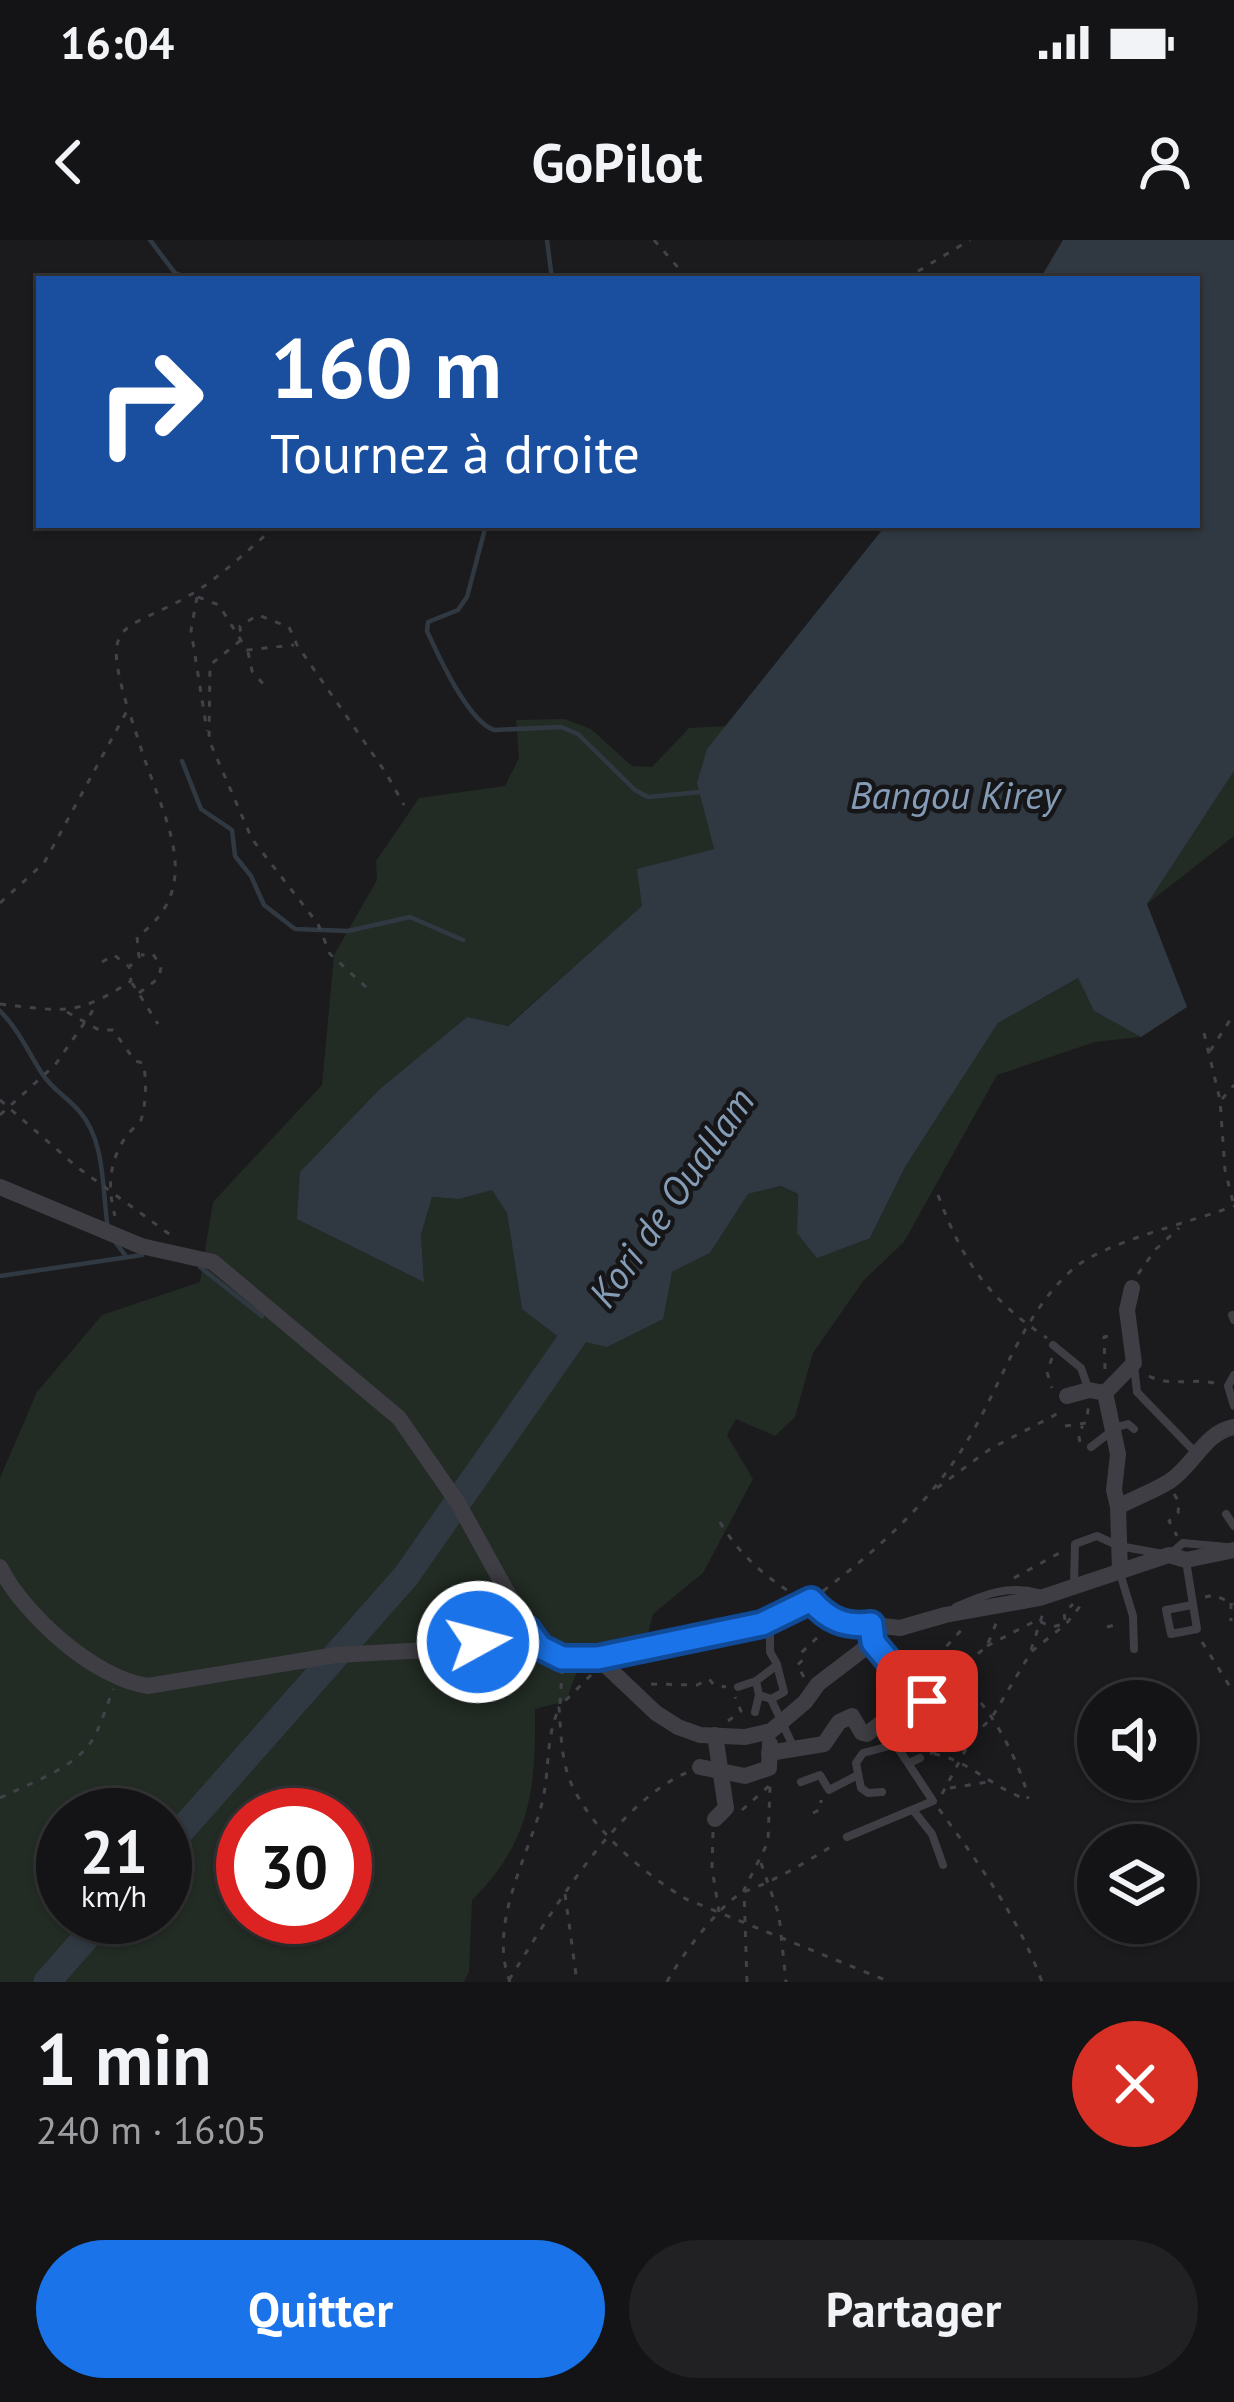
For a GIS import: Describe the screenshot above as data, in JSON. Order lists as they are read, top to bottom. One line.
{"water":["Bangou Kirey","Kori de Ouallam"],"page":{"status":"16:04","header":"GoPilot","turn":["160 m","Tournez à droite"],"speed":"21 km/h","limit":"30","heading":["1 min","240 m · 16:05"],"buttons":["Quitter","Partager"]}}
